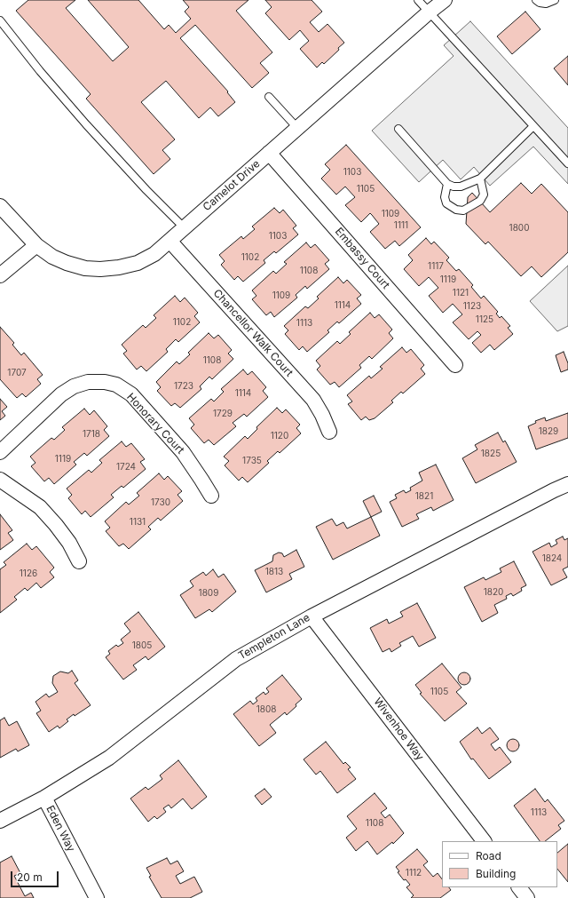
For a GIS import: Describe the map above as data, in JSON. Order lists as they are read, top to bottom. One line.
{"streets":{"street":["Camelot Drive","Embassy Court","Chancellor Walk Court","Honorary Court","Templeton Lane","Wivenhoe Way","Eden Way"]},"crossings":[["Camelot Drive","Embassy Court"],["Camelot Drive","Chancellor Walk Court"],["Templeton Lane","Wivenhoe Way"],["Templeton Lane","Eden Way"]],"house_numbers":["1103","1105","1109","1111","1800","1103","1102","1117","1108","1119","1121","1109","1114","1123","1125","1102","1113","1108","1707","1723","1114","1729","1829","1718","1120","1825","1119","1735","1724","1821","1730","1131","1824","1813","1126","1820","1809","1805","1105","1808","1113","1108","1112"],"legend":["Road","Building"],"scale_bar":"20 m"}
